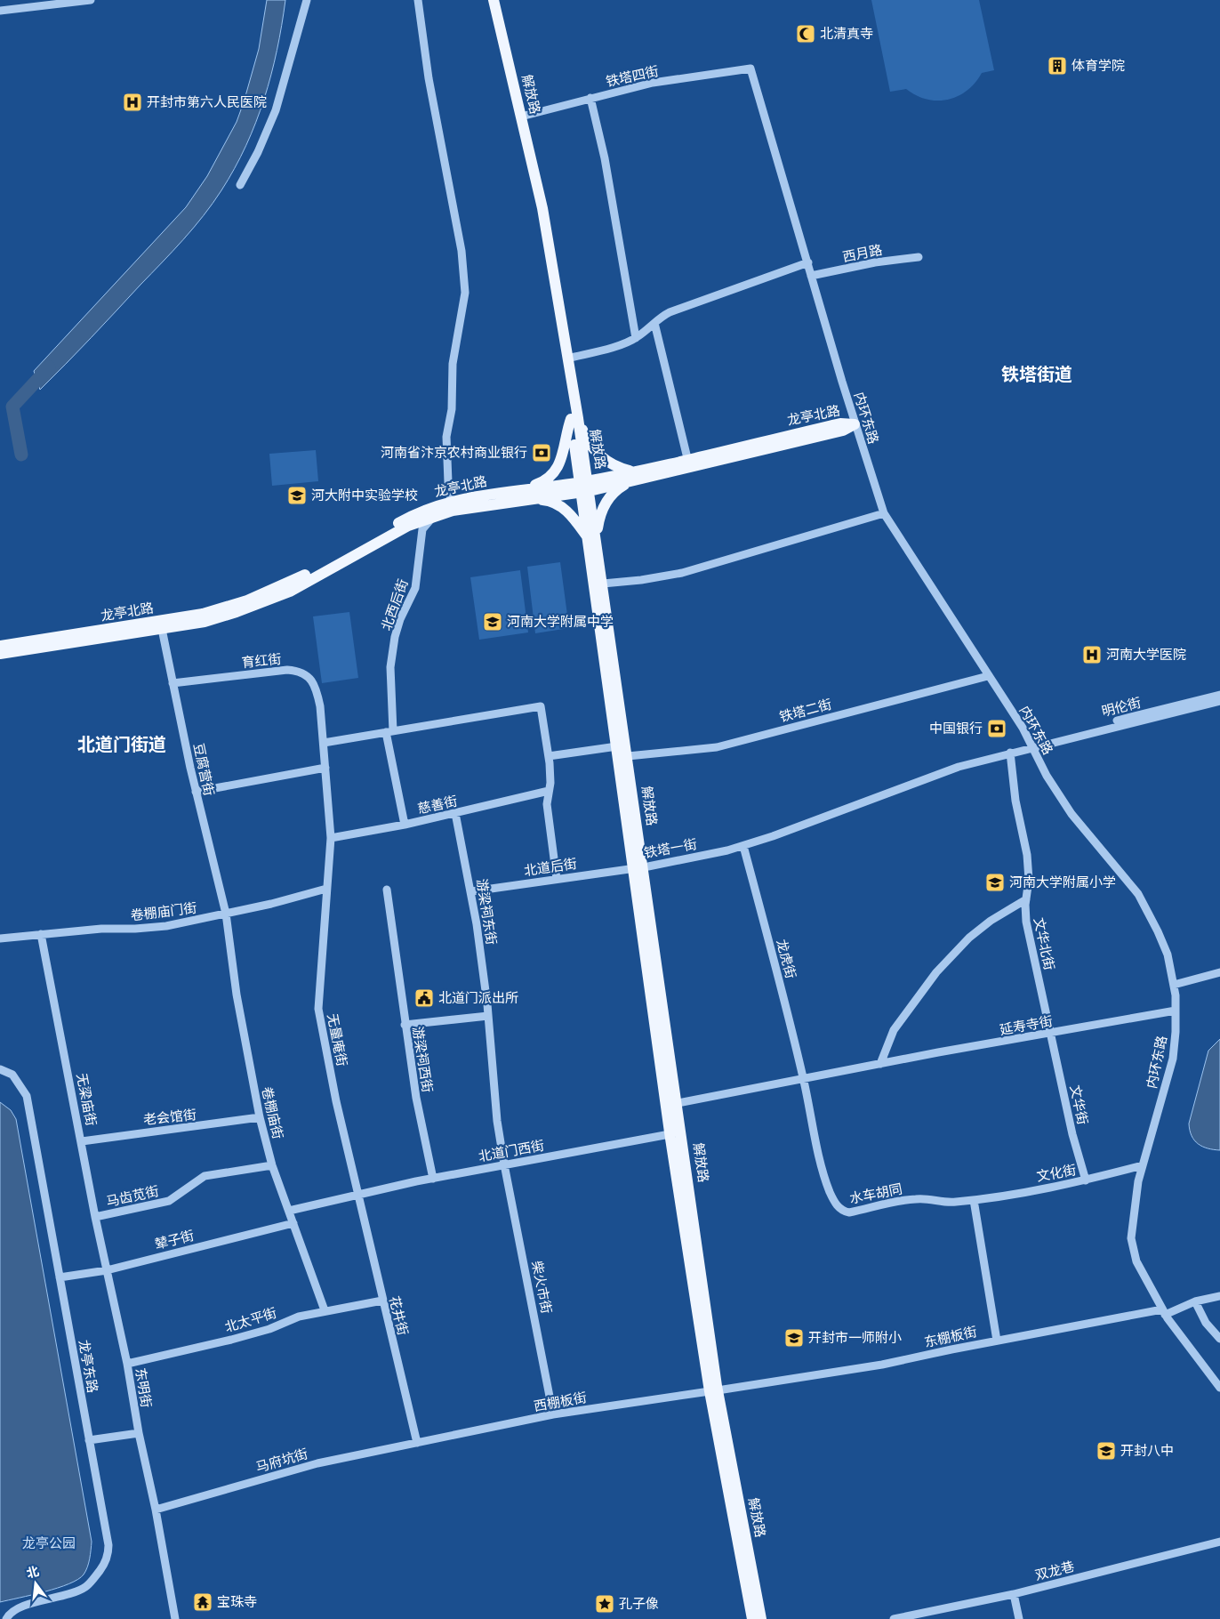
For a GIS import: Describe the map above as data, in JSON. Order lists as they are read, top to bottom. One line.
{"streets":{"main road":["解放路","龙亭北路"],"street":["铁塔四街","西月路","内环东路","北西后街","育红街","明伦街","铁塔二街","豆腐营街","慈善街","铁塔一街","北道后街","卷棚庙门街","游梁祠东街","文华北街","龙虎街","延寿寺街","无量庵街","游梁祠西街","无梁庙街","文华街","卷棚庙街","老会馆街","北道门西街","文化街","水车胡同","马齿苋街","辇子街","柴火市街","花井街","北太平街","东棚板街","龙亭东路","东明街","西棚板街","马府坑街","双龙巷"]},"crossings":[["铁塔四街","解放路"],["铁塔四街","内环东路"],["解放路","龙亭北路"],["解放路","铁塔二街"],["解放路","铁塔一街"],["解放路","北道后街"],["解放路","延寿寺街"],["解放路","北道门西街"],["解放路","东棚板街"],["解放路","西棚板街"],["西月路","内环东路"],["龙亭北路","内环东路"],["龙亭北路","北西后街"],["龙亭北路","豆腐营街"],["内环东路","明伦街"],["内环东路","铁塔二街"],["内环东路","铁塔一街"],["内环东路","延寿寺街"],["内环东路","文化街"],["内环东路","东棚板街"],["育红街","豆腐营街"],["育红街","慈善街"],["育红街","卷棚庙门街"],["育红街","无量庵街"],["明伦街","铁塔一街"],["豆腐营街","卷棚庙门街"],["豆腐营街","卷棚庙街"],["慈善街","游梁祠东街"],["铁塔一街","北道后街"],["铁塔一街","文华北街"],["铁塔一街","龙虎街"],["北道后街","游梁祠东街"],["卷棚庙门街","无量庵街"],["卷棚庙门街","无梁庙街"],["卷棚庙门街","卷棚庙街"],["游梁祠东街","北道门西街"],["游梁祠东街","柴火市街"],["文华北街","延寿寺街"],["文华北街","文华街"],["龙虎街","延寿寺街"],["龙虎街","水车胡同"],["延寿寺街","文华街"],["延寿寺街","水车胡同"],["无量庵街","北道门西街"],["无量庵街","花井街"],["游梁祠西街","北道门西街"],["无梁庙街","老会馆街"],["无梁庙街","马齿苋街"],["无梁庙街","辇子街"],["无梁庙街","东明街"],["文华街","文化街"],["卷棚庙街","老会馆街"],["卷棚庙街","北道门西街"],["卷棚庙街","马齿苋街"],["卷棚庙街","辇子街"],["卷棚庙街","北太平街"],["北道门西街","柴火市街"],["北道门西街","花井街"],["文化街","水车胡同"],["辇子街","龙亭东路"],["辇子街","东明街"],["柴火市街","西棚板街"],["花井街","北太平街"],["花井街","西棚板街"],["花井街","马府坑街"],["北太平街","东明街"],["东棚板街","西棚板街"],["东明街","马府坑街"],["西棚板街","马府坑街"]],"districts":["铁塔街道","北道门街道"],"parks":["龙亭公园"],"places":{"mosque":["北清真寺"],"building":["体育学院"],"hospital":["开封市第六人民医院","河南大学医院"],"bank":["河南省汴京农村商业银行","中国银行"],"school or university":["河大附中实验学校","河南大学附属中学","河南大学附属小学","开封市一师附小","开封八中"],"public building":["北道门派出所"],"temple":["宝珠寺"],"place":["孔子像"]},"north":"top"}
